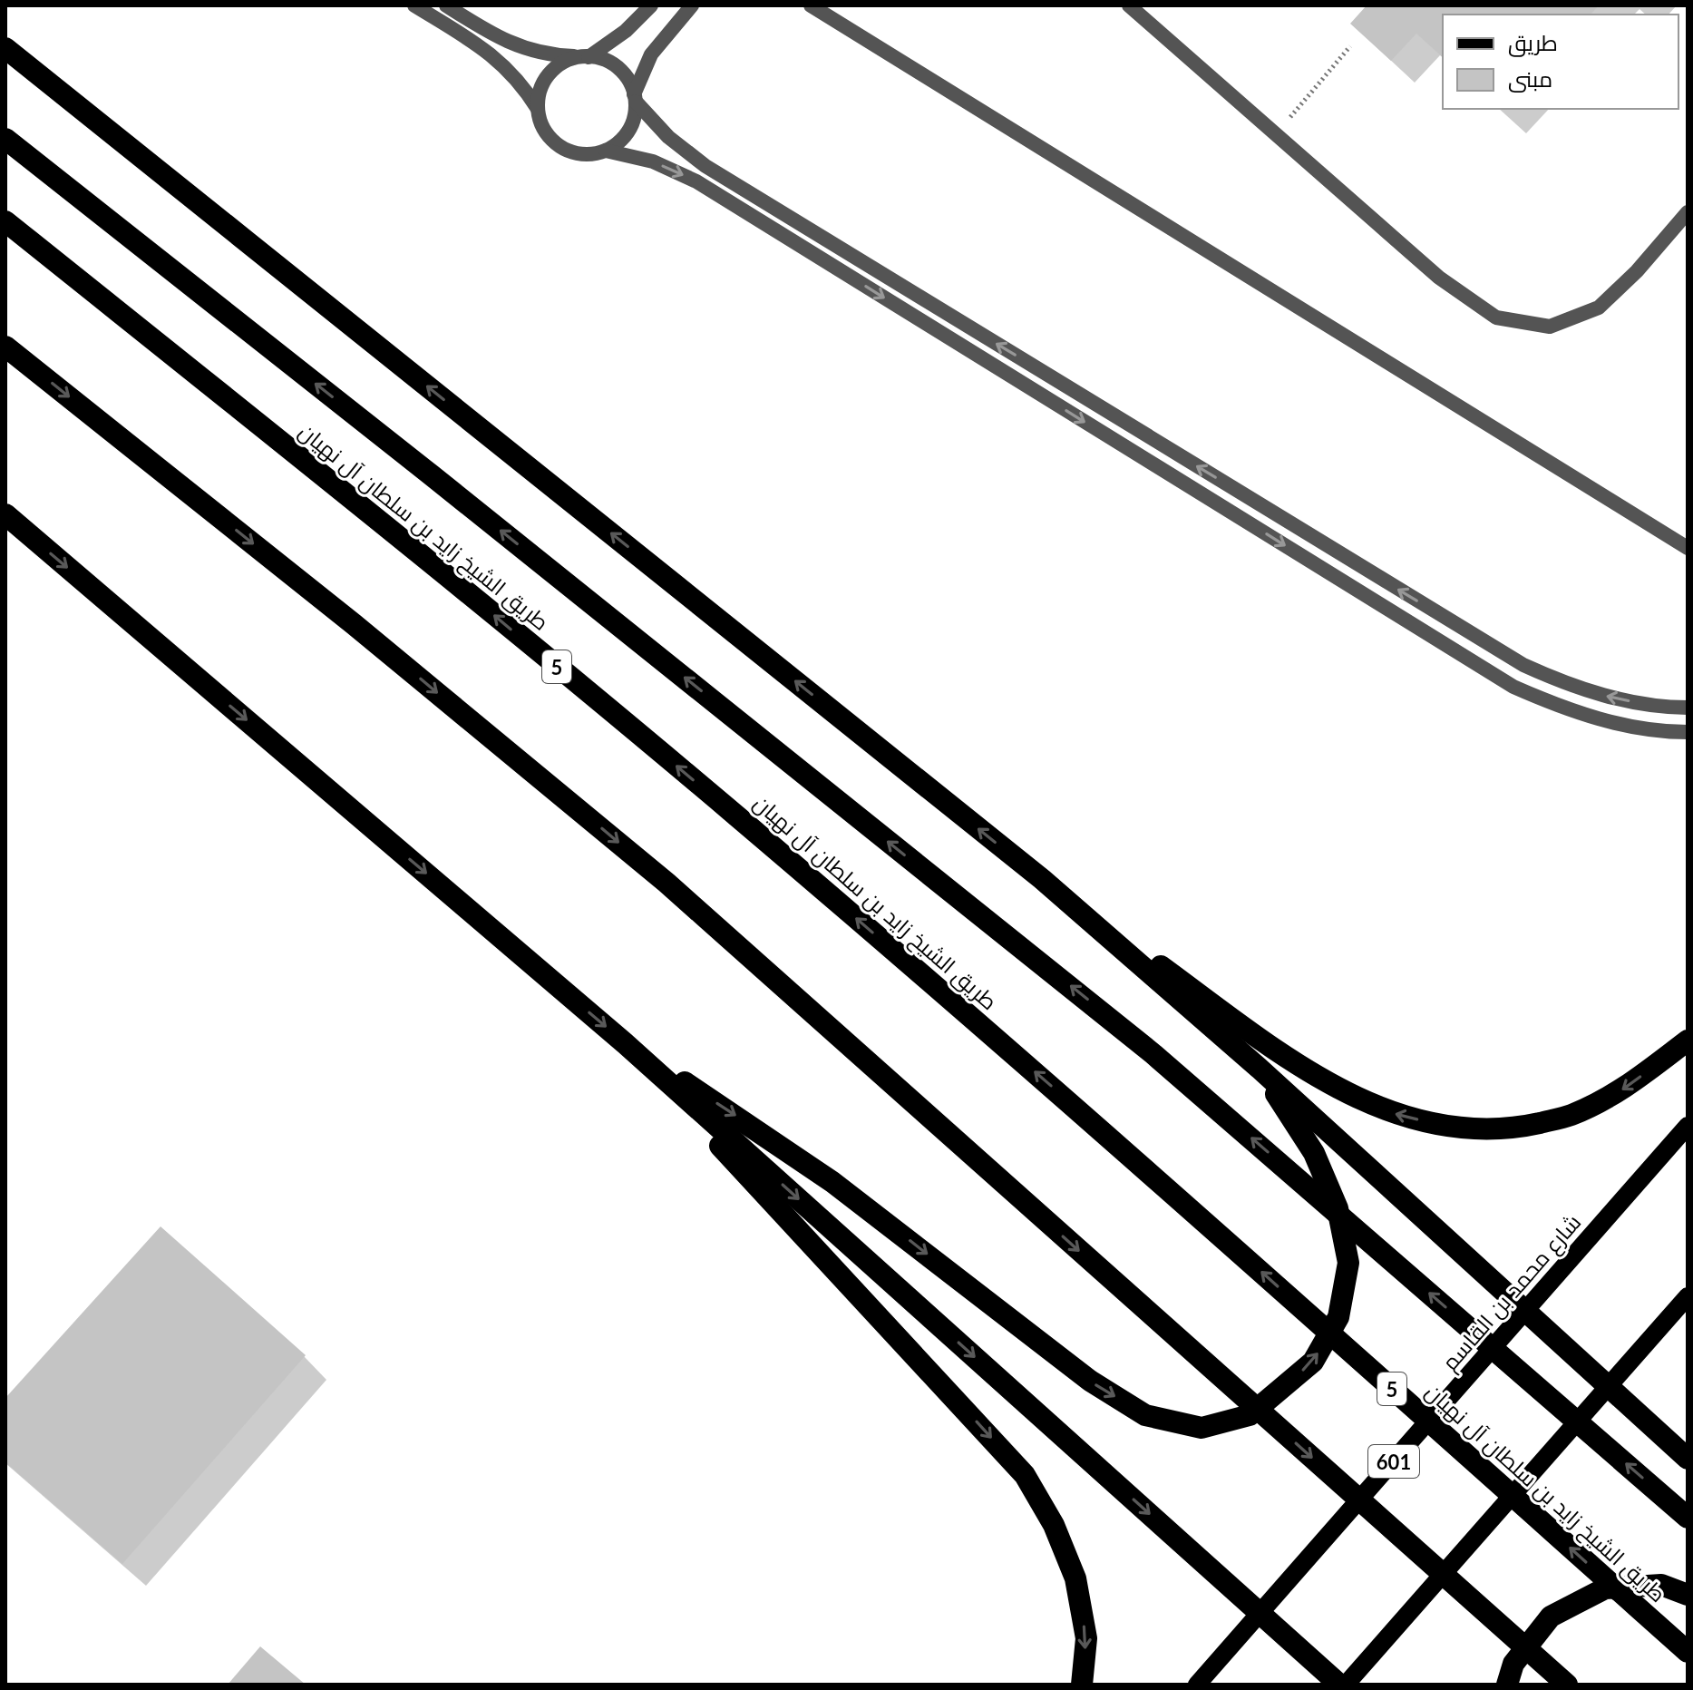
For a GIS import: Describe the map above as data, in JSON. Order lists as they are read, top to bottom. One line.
{"streets":{"highway":["طريق الشيخ زايد بن سلطان آل نهيان","5"],"main road":["شارع محمد بن القاسم","601"]},"legend":["طريق","مبنى"]}
